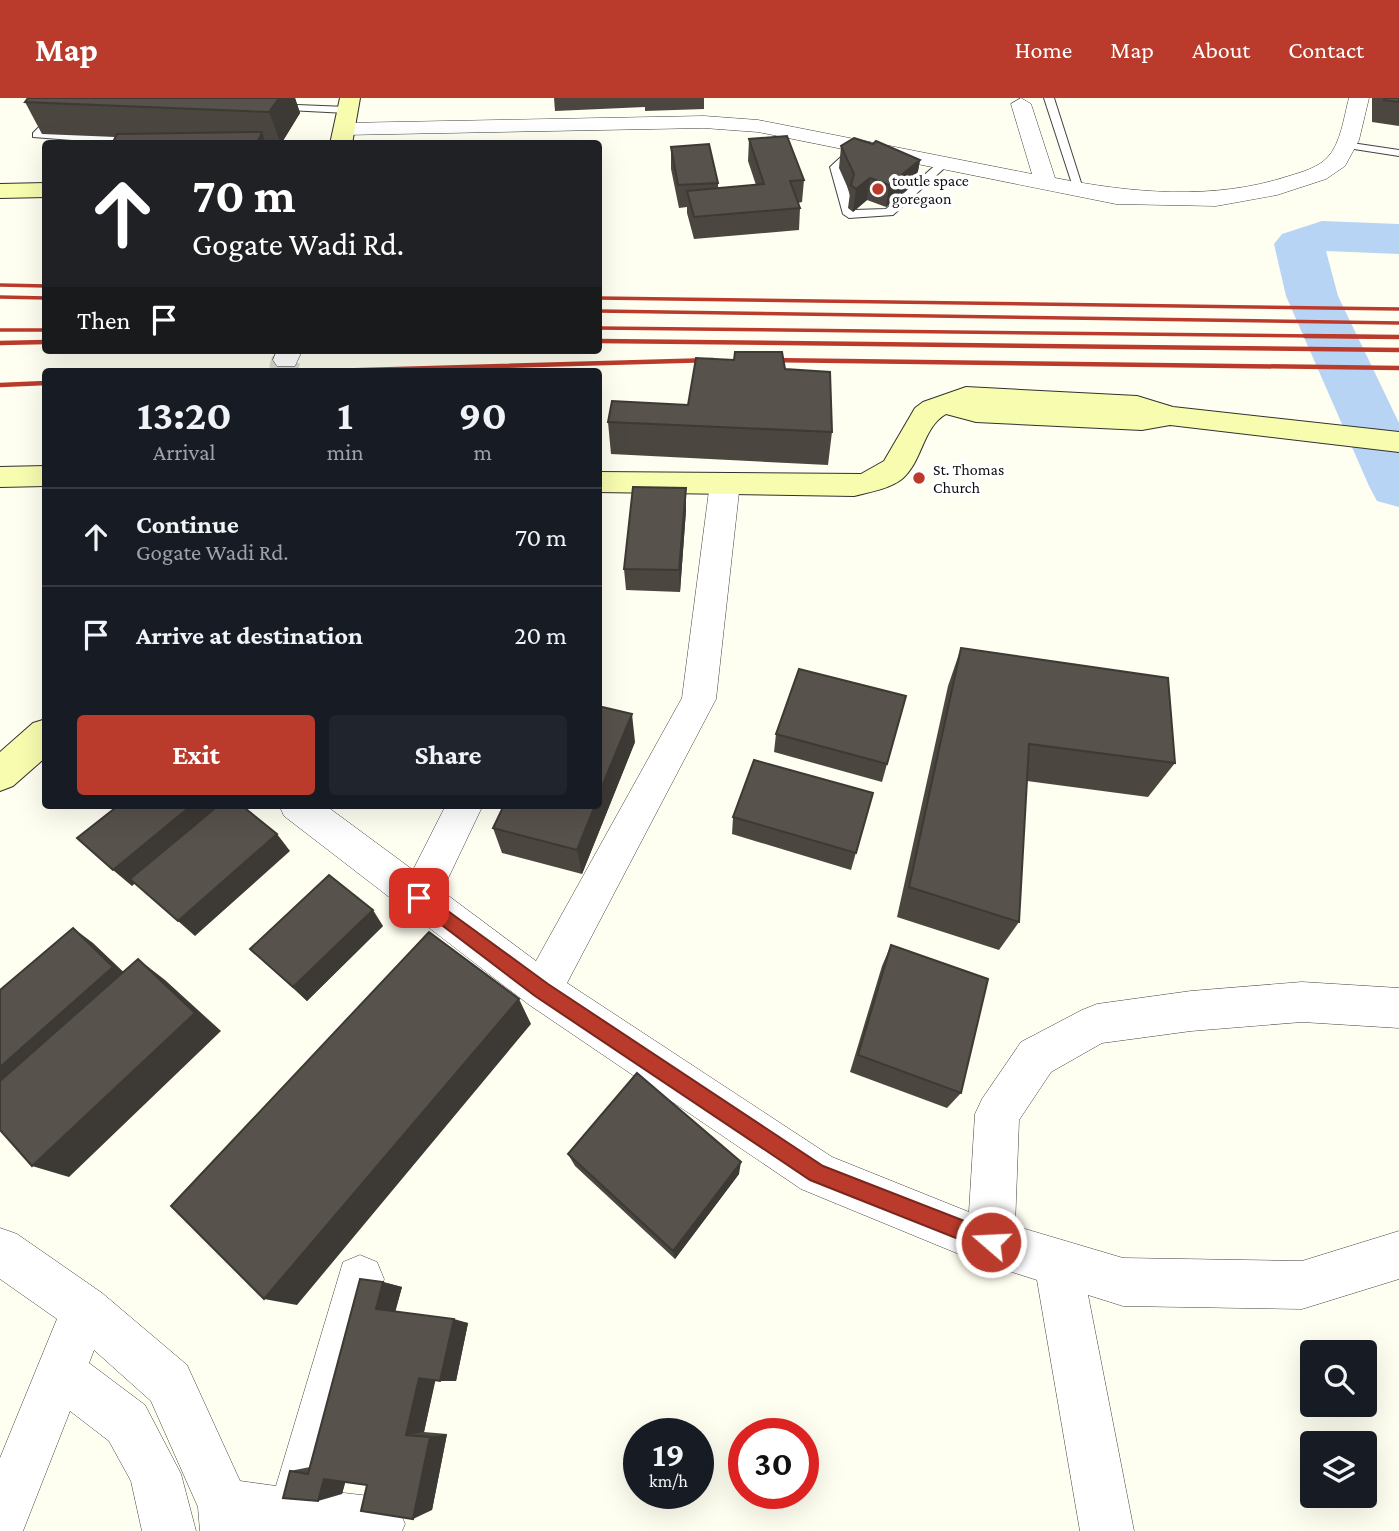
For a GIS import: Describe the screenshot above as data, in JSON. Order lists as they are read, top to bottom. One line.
{"places":["toutle space goregaon","St. Thomas Church"],"page":{"header":"Map","nav":["Home","Map","About","Contact"],"turn":["70 m","Gogate Wadi Rd."],"then":"Then","eta":["13:20","Arrival","1","min","90","m"],"list":[{"name":"Continue","note":"Gogate Wadi Rd.","value":"70 m"},{"name":"Arrive at destination","value":"20 m"}],"buttons":["Exit","Share"],"speed":"19 km/h","limit":"30"}}
